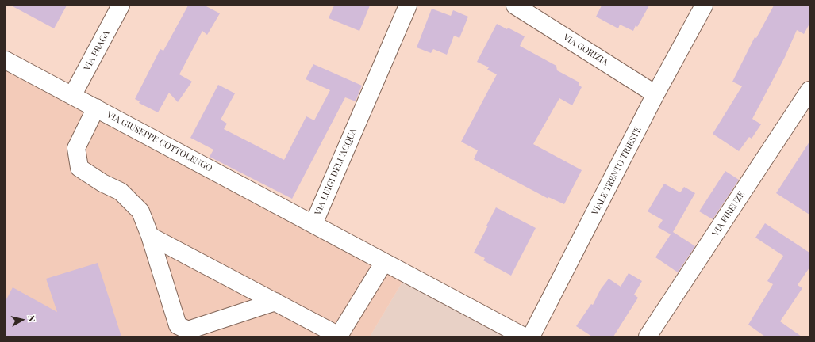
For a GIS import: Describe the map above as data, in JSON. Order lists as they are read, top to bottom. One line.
{"streets":{"street":["VIA GORIZIA","VIA PRAGA","VIA GIUSEPPE COTTOLENGO","VIALE TRENTO TRIESTE","VIA LUIGI DELL'ACQUA","VIA FIRENZE"]},"crossings":[["VIA GORIZIA","VIALE TRENTO TRIESTE"],["VIA PRAGA","VIA GIUSEPPE COTTOLENGO"],["VIA GIUSEPPE COTTOLENGO","VIA LUIGI DELL'ACQUA"]],"north":"right"}
